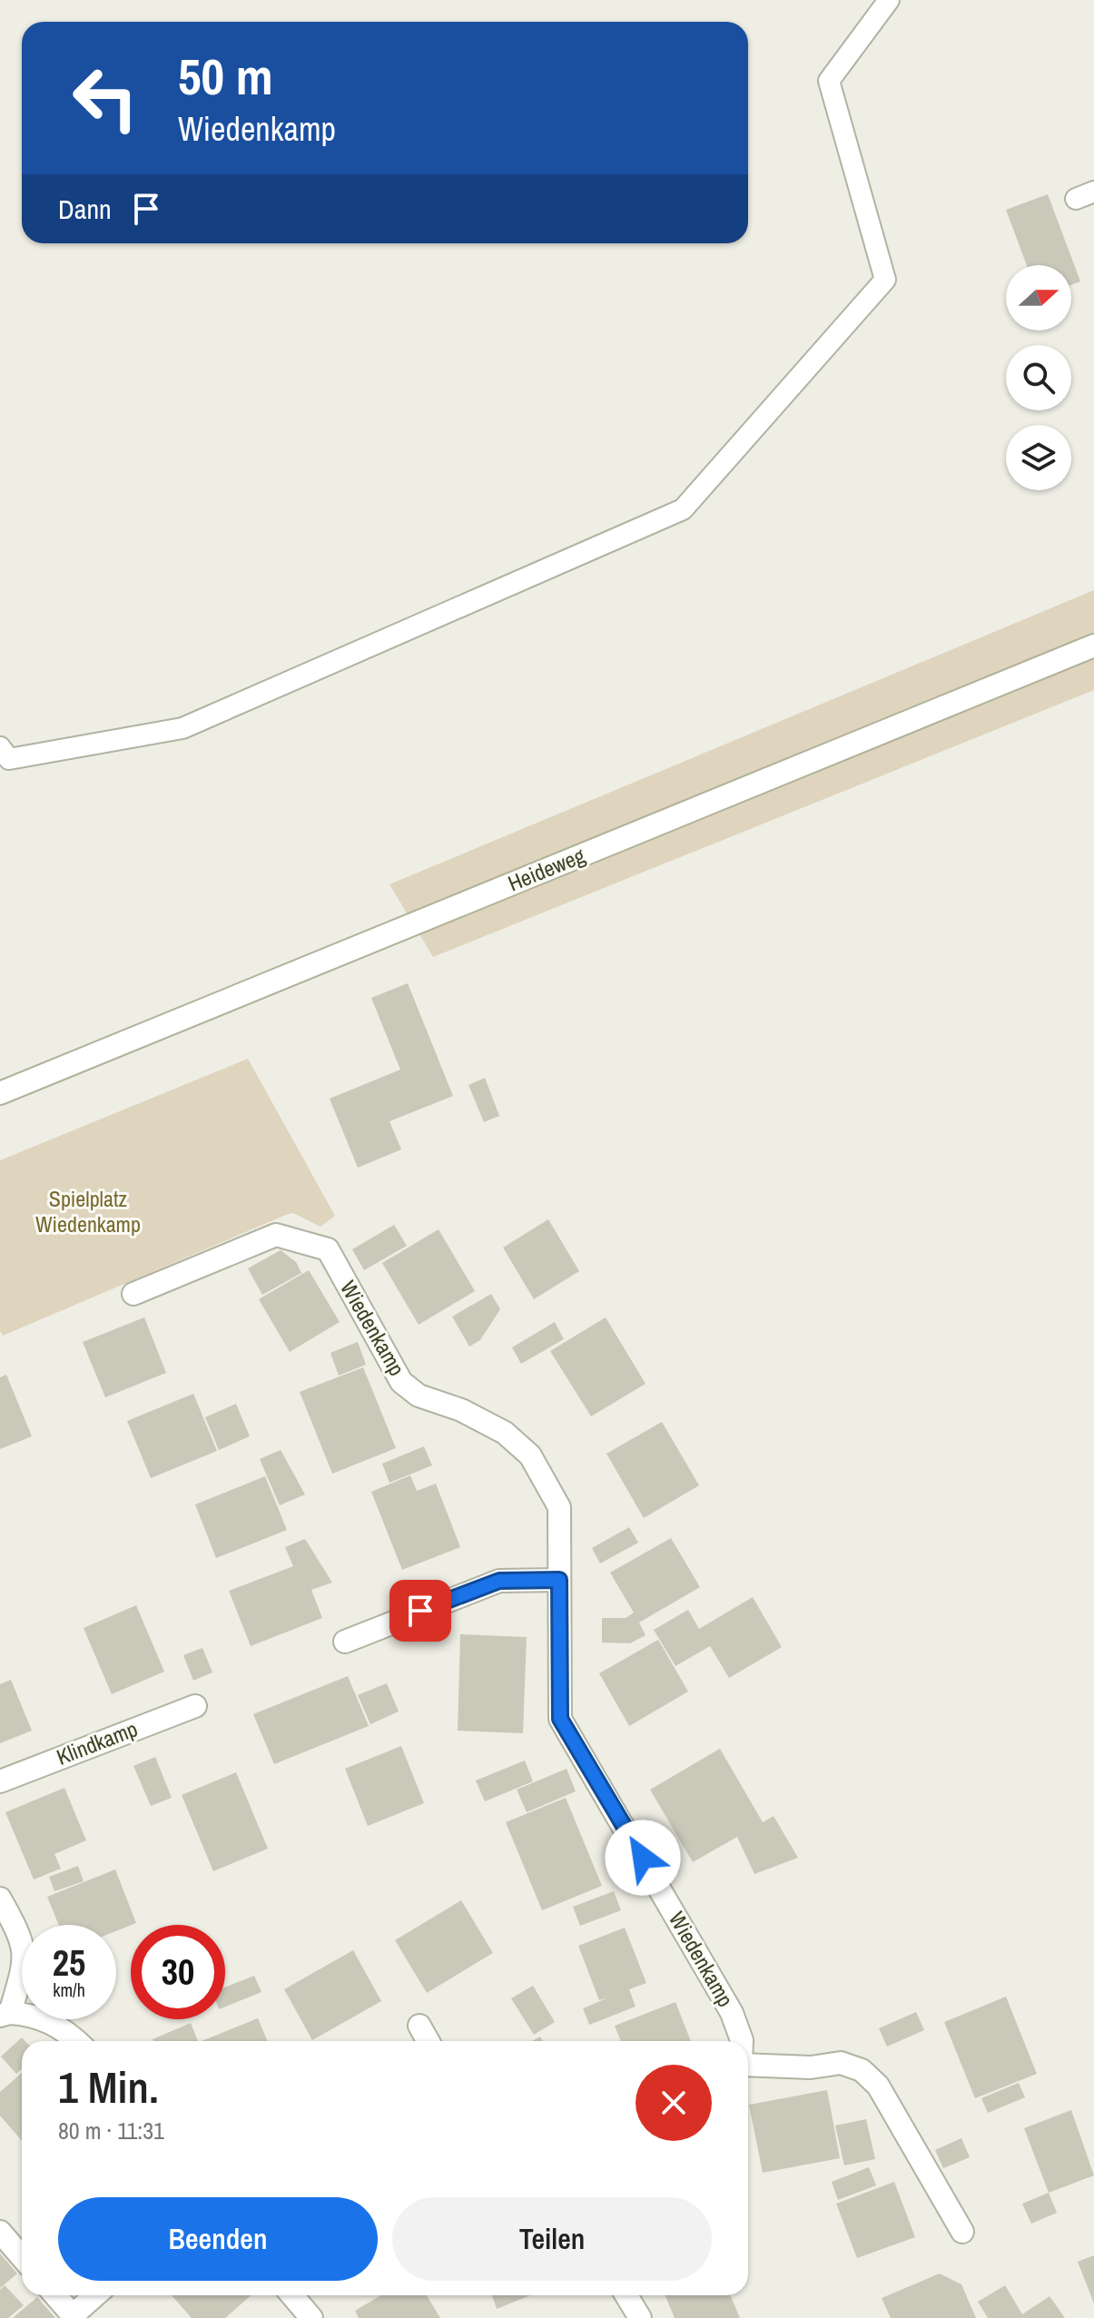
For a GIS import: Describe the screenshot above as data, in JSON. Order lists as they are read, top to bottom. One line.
{"streets":{"street":["Heideweg","Wiedenkamp","Klindkamp"]},"parks":["Spielplatz Wiedenkamp"],"north":"right","page":{"turn":["50 m","Wiedenkamp"],"then":"Dann","speed":"25 km/h","limit":"30","heading":["1 Min.","80 m · 11:31"],"buttons":["Beenden","Teilen"]}}
